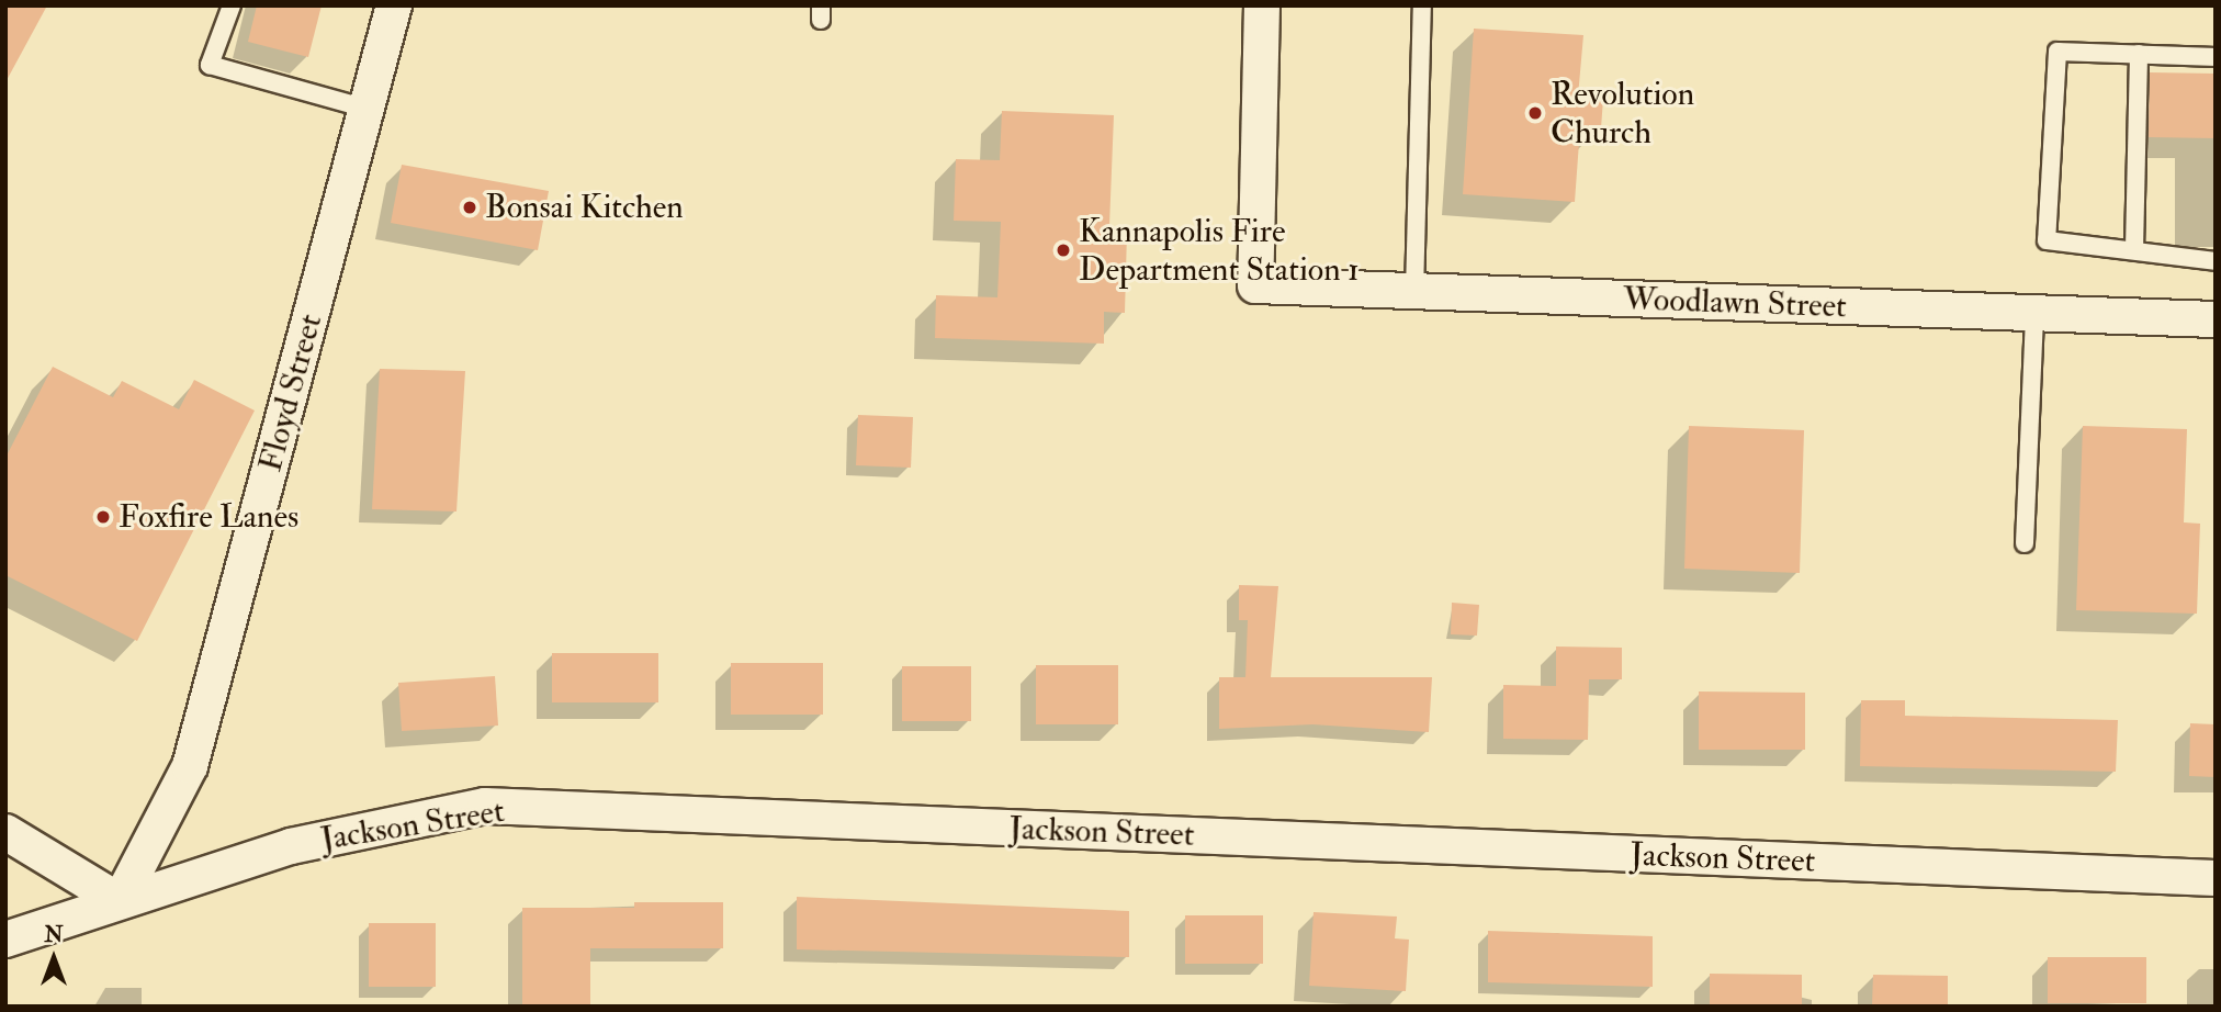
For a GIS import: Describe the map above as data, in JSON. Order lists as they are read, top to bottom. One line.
{"streets":{"street":["Woodlawn Street","Floyd Street","Jackson Street"]},"crossings":[["Floyd Street","Jackson Street"]],"places":["Revolution Church","Bonsai Kitchen","Kannapolis Fire Department Station 1","Foxfire Lanes"],"north":"top"}
